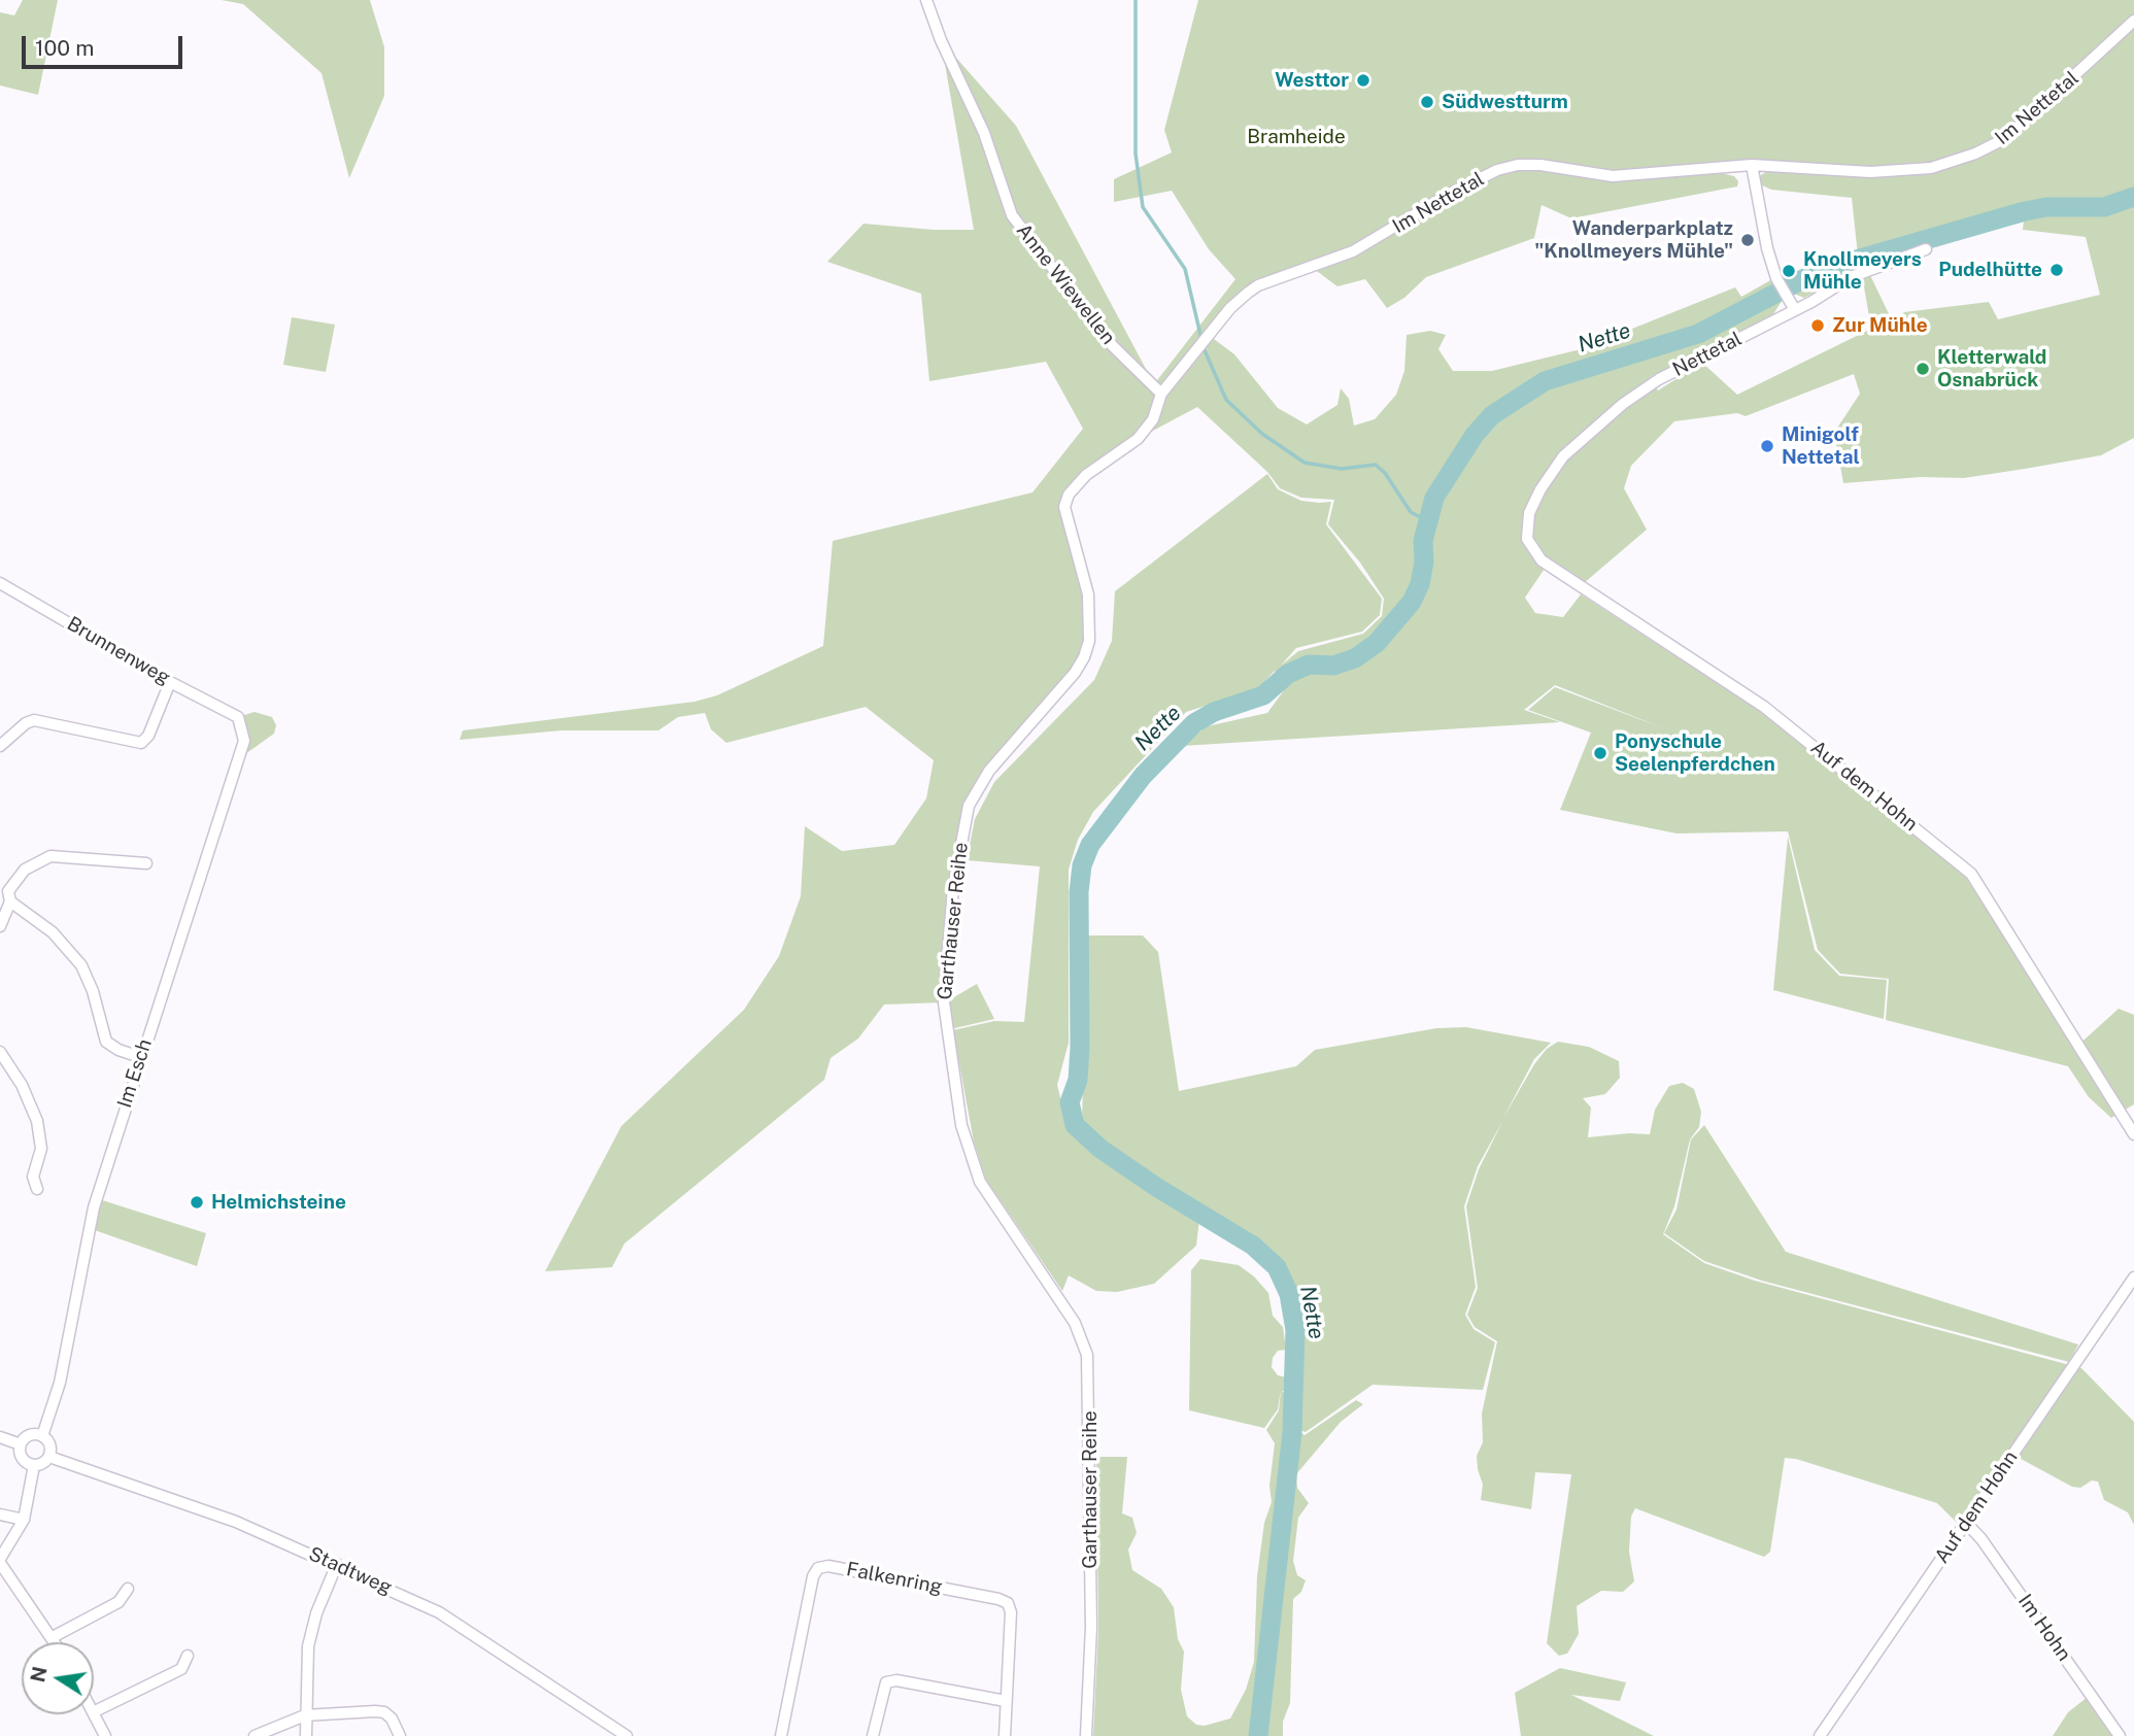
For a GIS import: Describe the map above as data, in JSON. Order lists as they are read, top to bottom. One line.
{"streets":{"street":["Im Nettetal","Anne Wiewellen","Nettetal","Brunnenweg","Auf dem Hohn","Garthauser Reihe","Im Esch","Stadtweg","Falkenring","Im Hohn"]},"crossings":[["Im Nettetal","Garthauser Reihe"],["Anne Wiewellen","Garthauser Reihe"],["Nettetal","Auf dem Hohn"],["Brunnenweg","Im Esch"],["Auf dem Hohn","Im Hohn"],["Im Esch","Stadtweg"]],"water":["Nette"],"parks":["Bramheide"],"places":["Westtor","Südwestturm","Wanderparkplatz \"Knollmeyers Mühle\"","Pudelhütte","Knollmeyers Mühle","Zur Mühle","Kletterwald Osnabrück","Minigolf Nettetal","Ponyschule Seelenpferdchen","Helmichsteine"],"scale_bar":"100 m","north":"left"}
